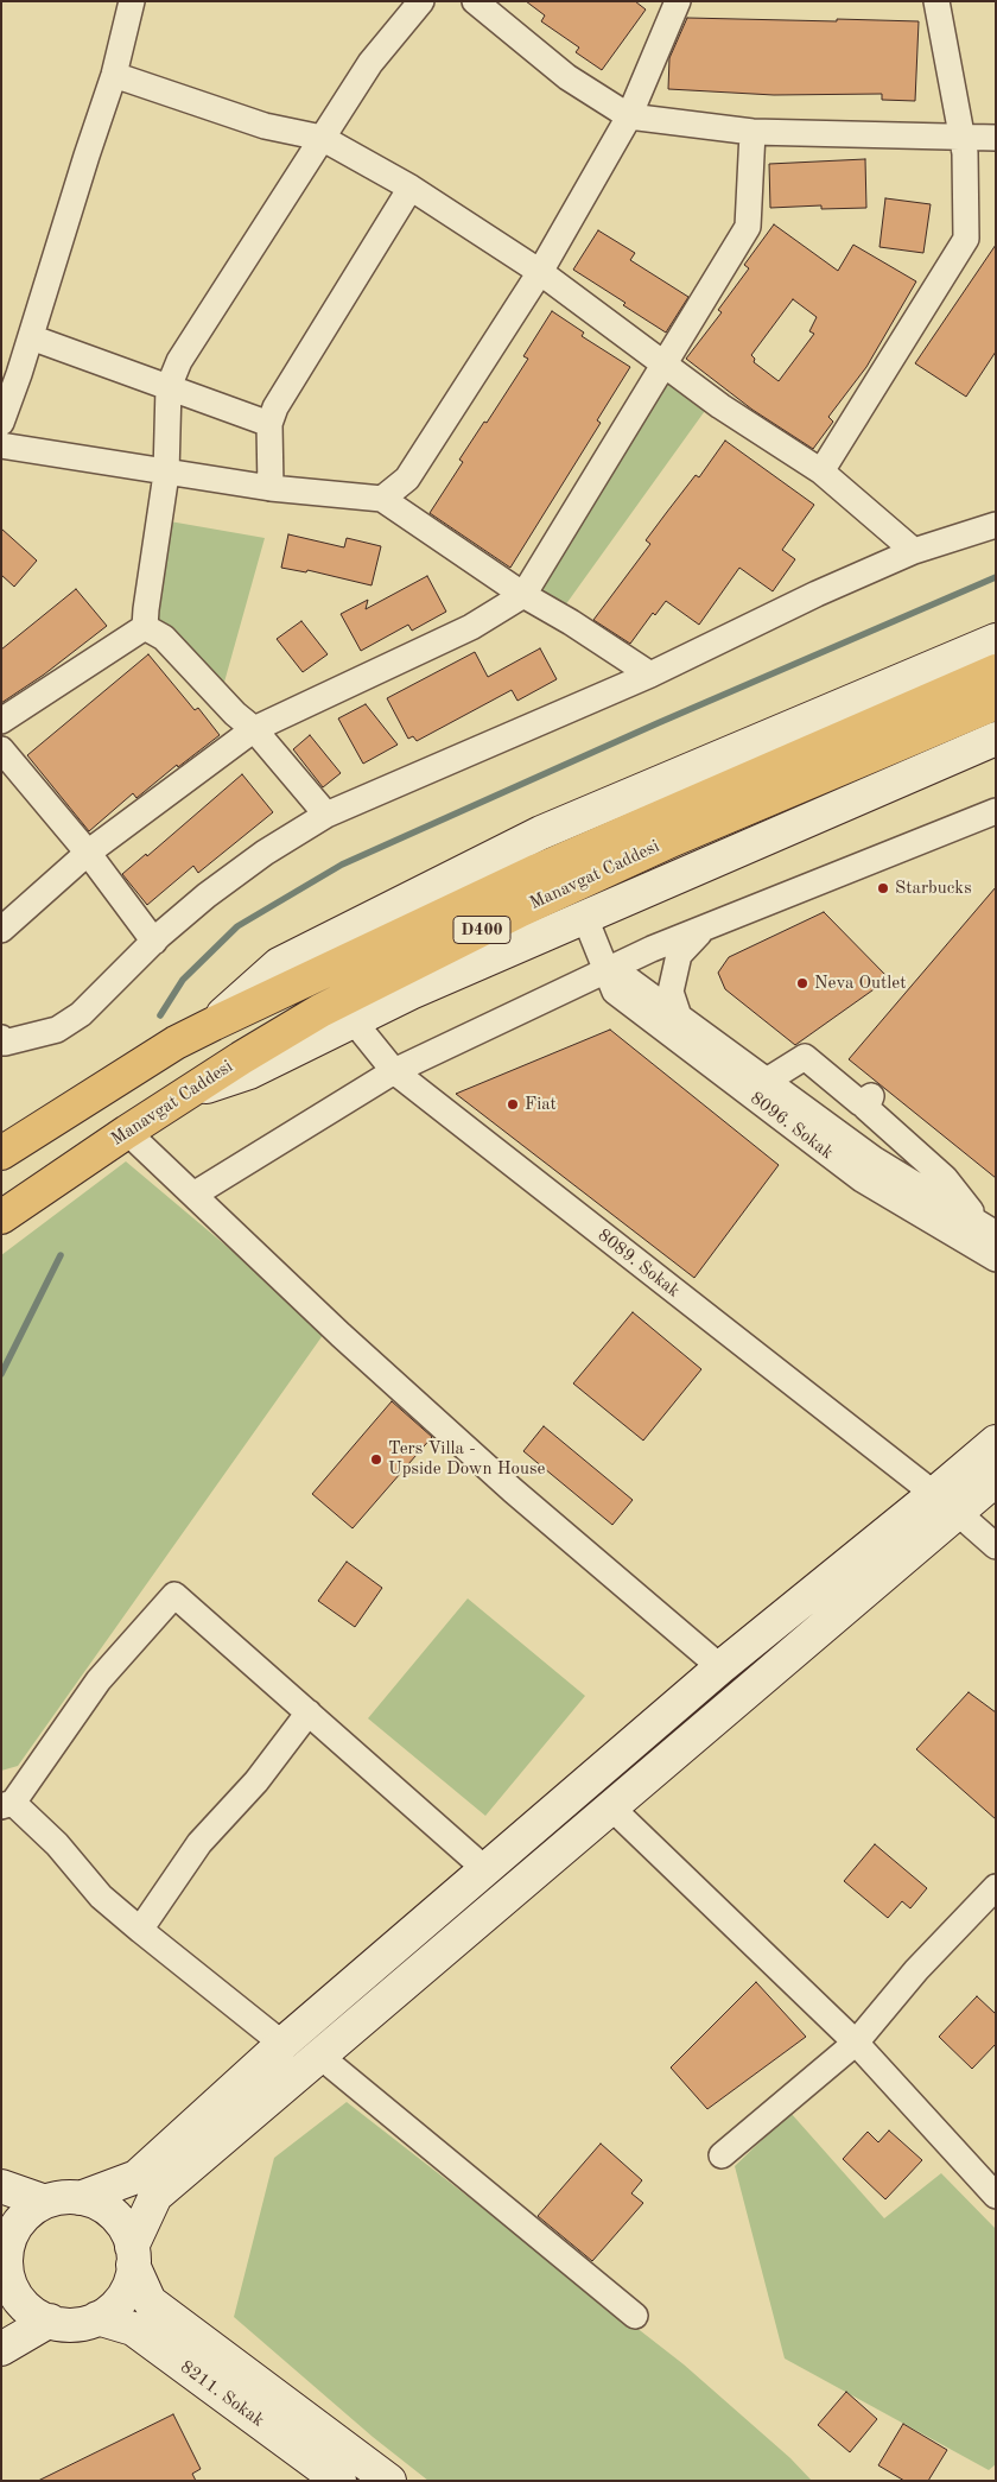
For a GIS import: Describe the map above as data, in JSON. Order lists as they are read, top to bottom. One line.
{"streets":{"highway":["Manavgat Caddesi","D400"],"street":["8096. Sokak","8089. Sokak","8211. Sokak"]},"places":["Starbucks","Neva Outlet","Fiat","Ters Villa - Upside Down House"]}
